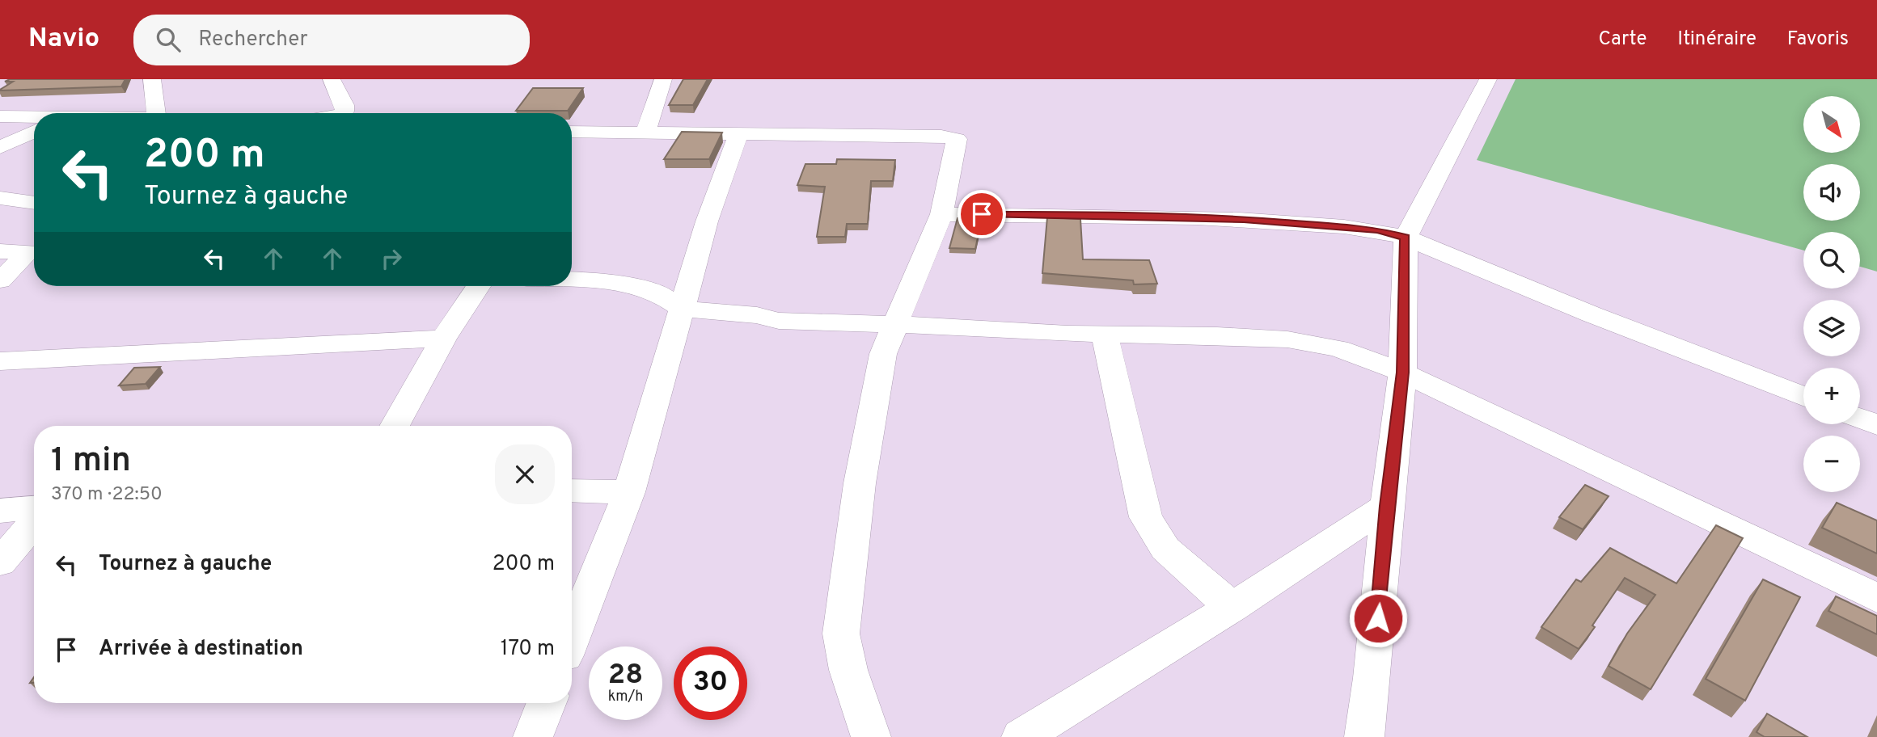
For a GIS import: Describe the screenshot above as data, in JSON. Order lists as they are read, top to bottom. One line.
{"north":"bottom right","page":{"header":"Navio","search":"Rechercher","nav":["Carte","Itinéraire","Favoris"],"map_buttons":["+","−"],"turn":["200 m","Tournez à gauche"],"heading":["1 min","370 m · 22:50"],"list":[{"name":"Tournez à gauche","value":"200 m"},{"name":"Arrivée à destination","value":"170 m"}],"speed":"28 km/h","limit":"30"}}
